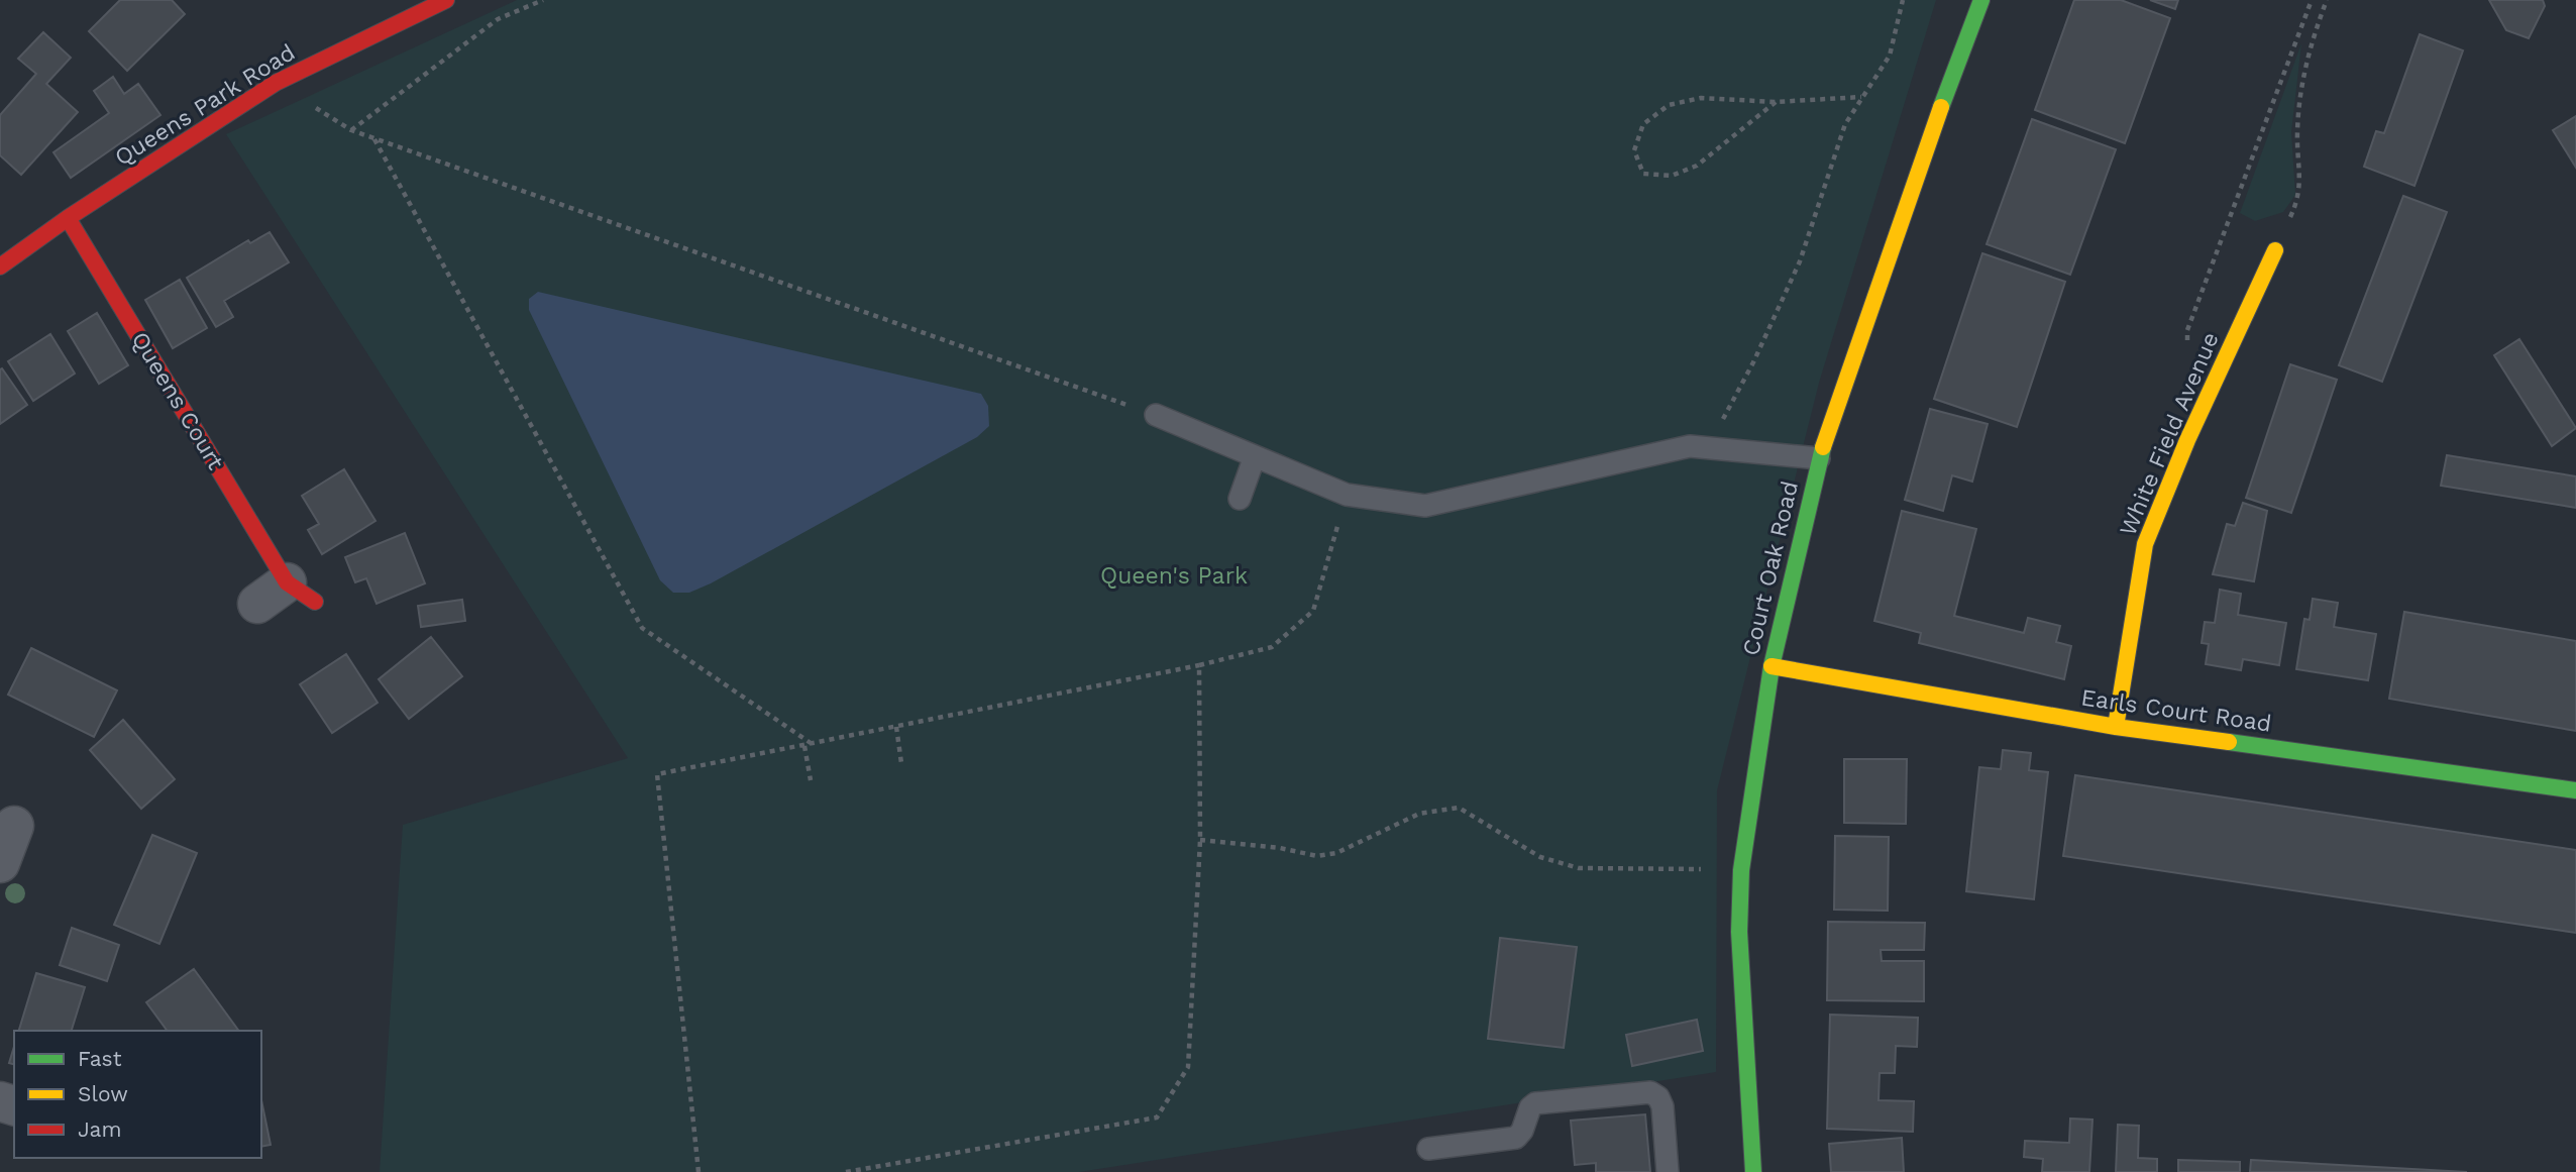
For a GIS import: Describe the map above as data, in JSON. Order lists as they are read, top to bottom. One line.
{"streets":{"street":["Queens Park Road","Queens Court","White Field Avenue","Court Oak Road","Earls Court Road"]},"crossings":[["Queens Park Road","Queens Court"],["White Field Avenue","Earls Court Road"],["Court Oak Road","Earls Court Road"]],"parks":["Queen's Park"],"legend":["Fast","Slow","Jam"]}
